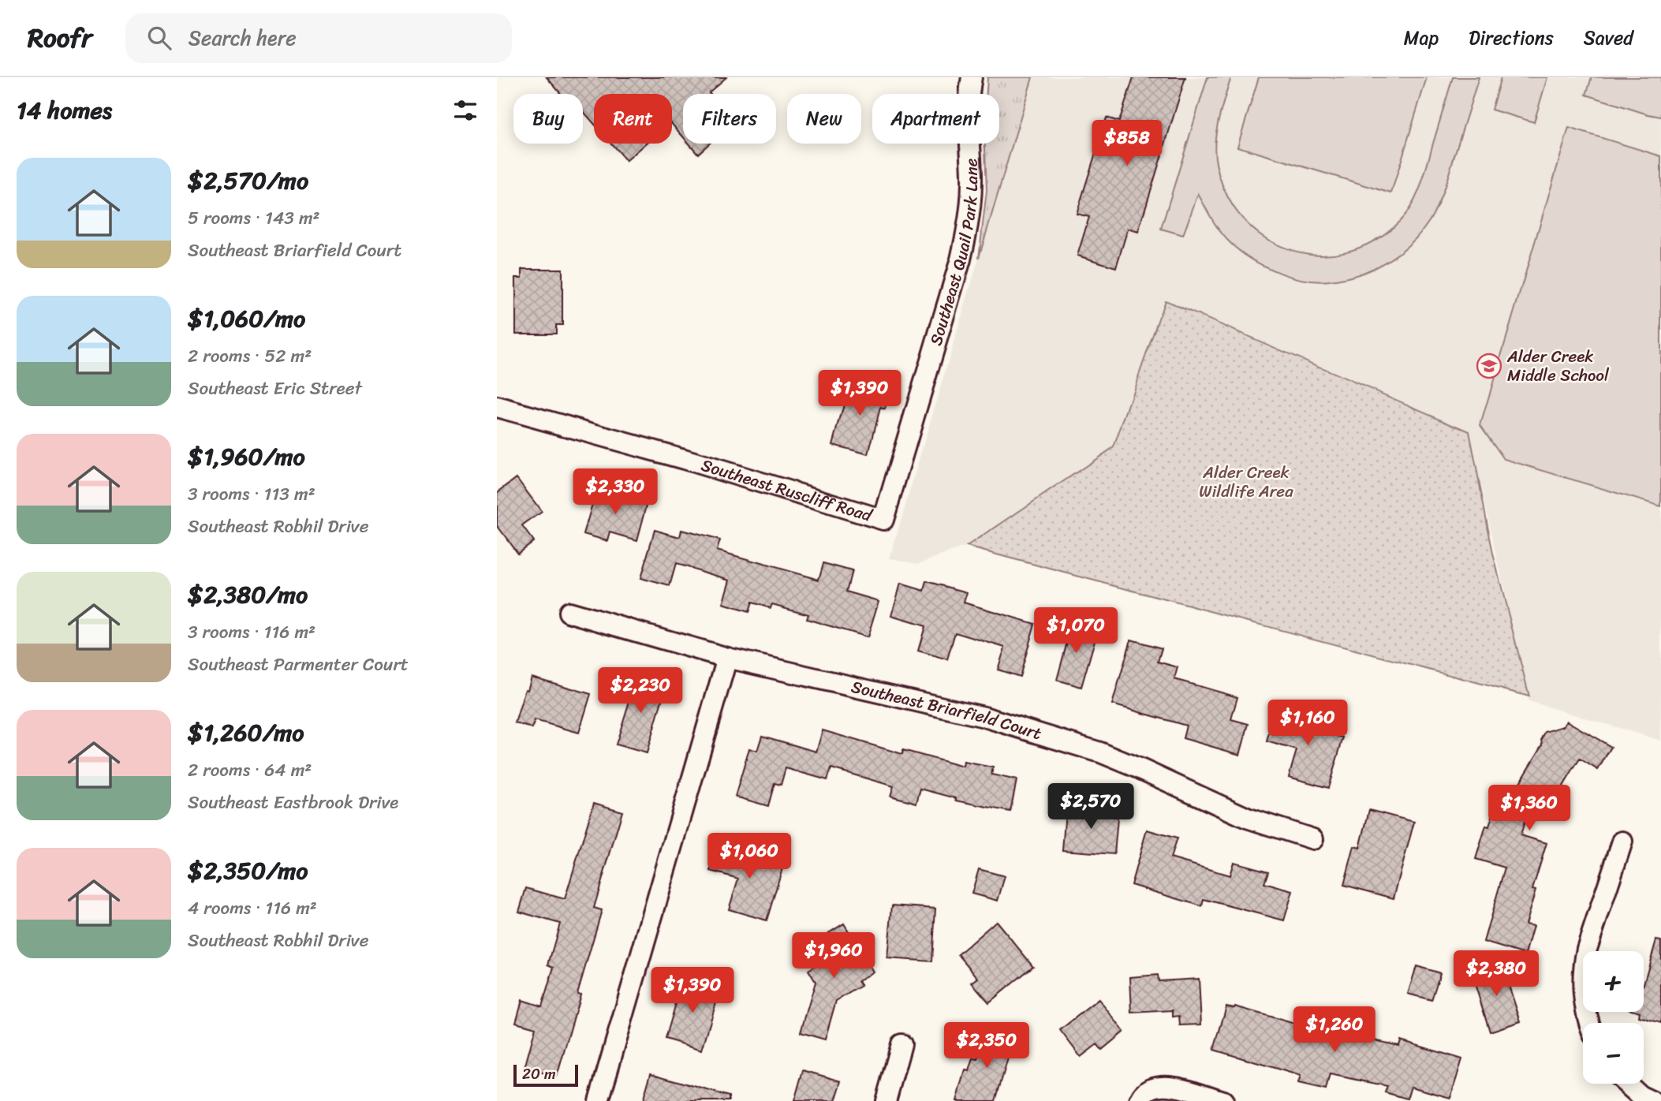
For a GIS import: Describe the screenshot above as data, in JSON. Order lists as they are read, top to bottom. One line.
{"streets":{"street":["Southeast Quail Park Lane","Southeast Ruscliff Road","Southeast Briarfield Court"]},"crossings":[["Southeast Quail Park Lane","Southeast Ruscliff Road"]],"parks":["Alder Creek Wildlife Area"],"places":{"school or university":["Alder Creek Middle School"]},"scale_bar":"20 m","page":{"header":"Roofr","search":"Search here","nav":["Map","Directions","Saved"],"heading":"14 homes","chip":["Buy","Rent","Filters","New","Apartment"],"price":["$858","$1,390","$2,330","$1,070","$2,230","$1,160","$2,570","$1,360","$1,060","$1,960","$2,380","$1,390","$1,260","$2,350"],"list":[{"name":"$2,570/mo","note":"5 rooms · 143 m² · Southeast Briarfield Court"},{"name":"$1,060/mo","note":"2 rooms · 52 m² · Southeast Eric Street"},{"name":"$1,960/mo","note":"3 rooms · 113 m² · Southeast Robhil Drive"},{"name":"$2,380/mo","note":"3 rooms · 116 m² · Southeast Parmenter Court"},{"name":"$1,260/mo","note":"2 rooms · 64 m² · Southeast Eastbrook Drive"},{"name":"$2,350/mo","note":"4 rooms · 116 m² · Southeast Robhil Drive"}],"map_buttons":["+","−"],"scale":"20 m"}}
